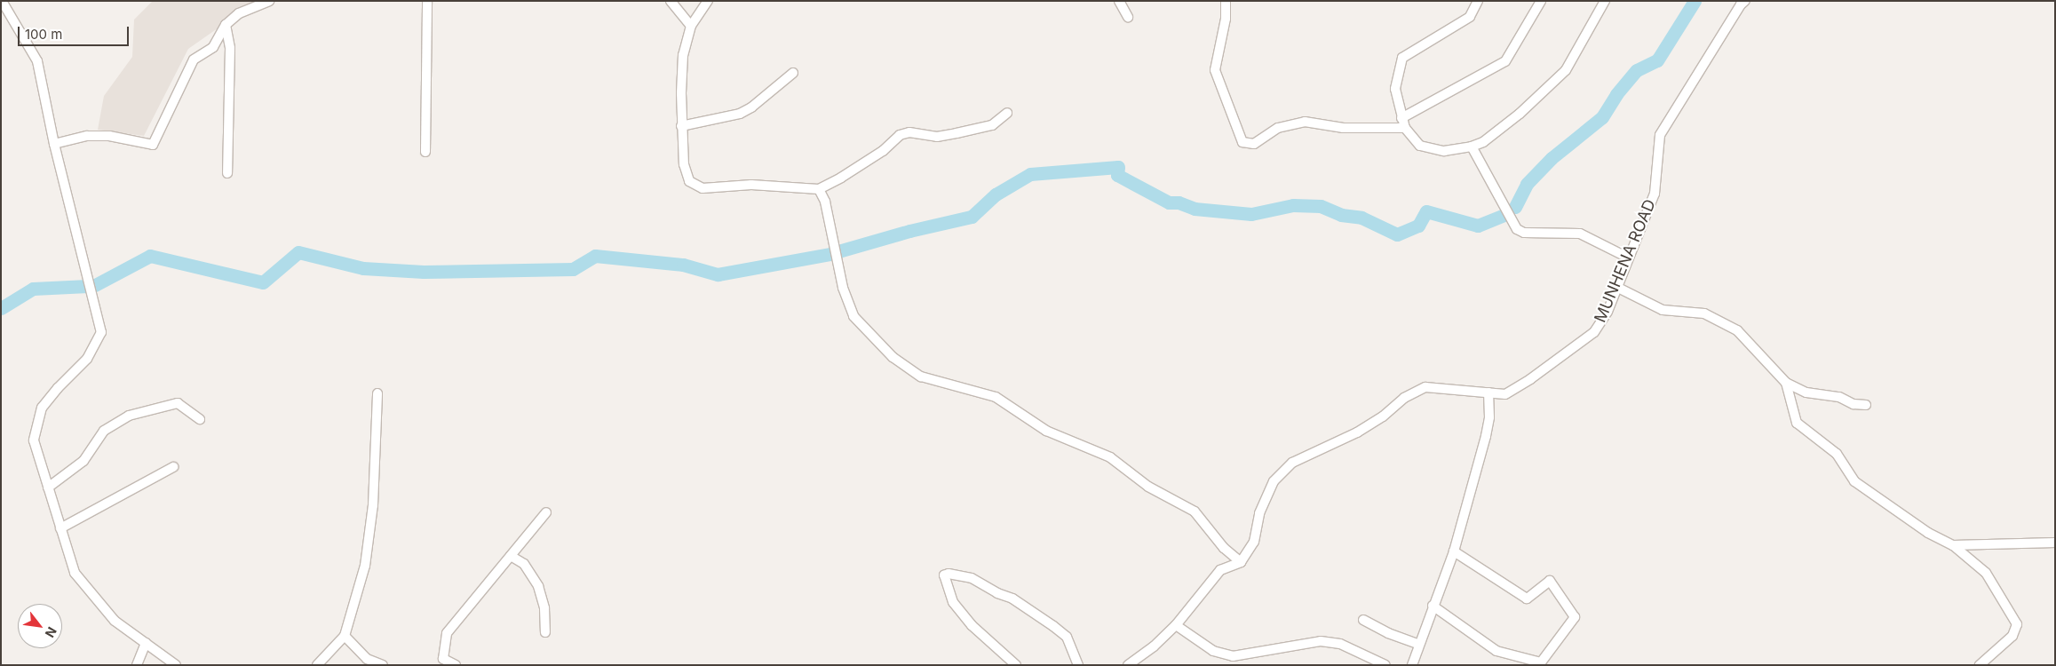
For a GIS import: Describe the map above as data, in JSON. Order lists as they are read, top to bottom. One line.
{"streets":{"street":["MUNHENA ROAD"]},"scale_bar":"100 m","north":"bottom right"}
